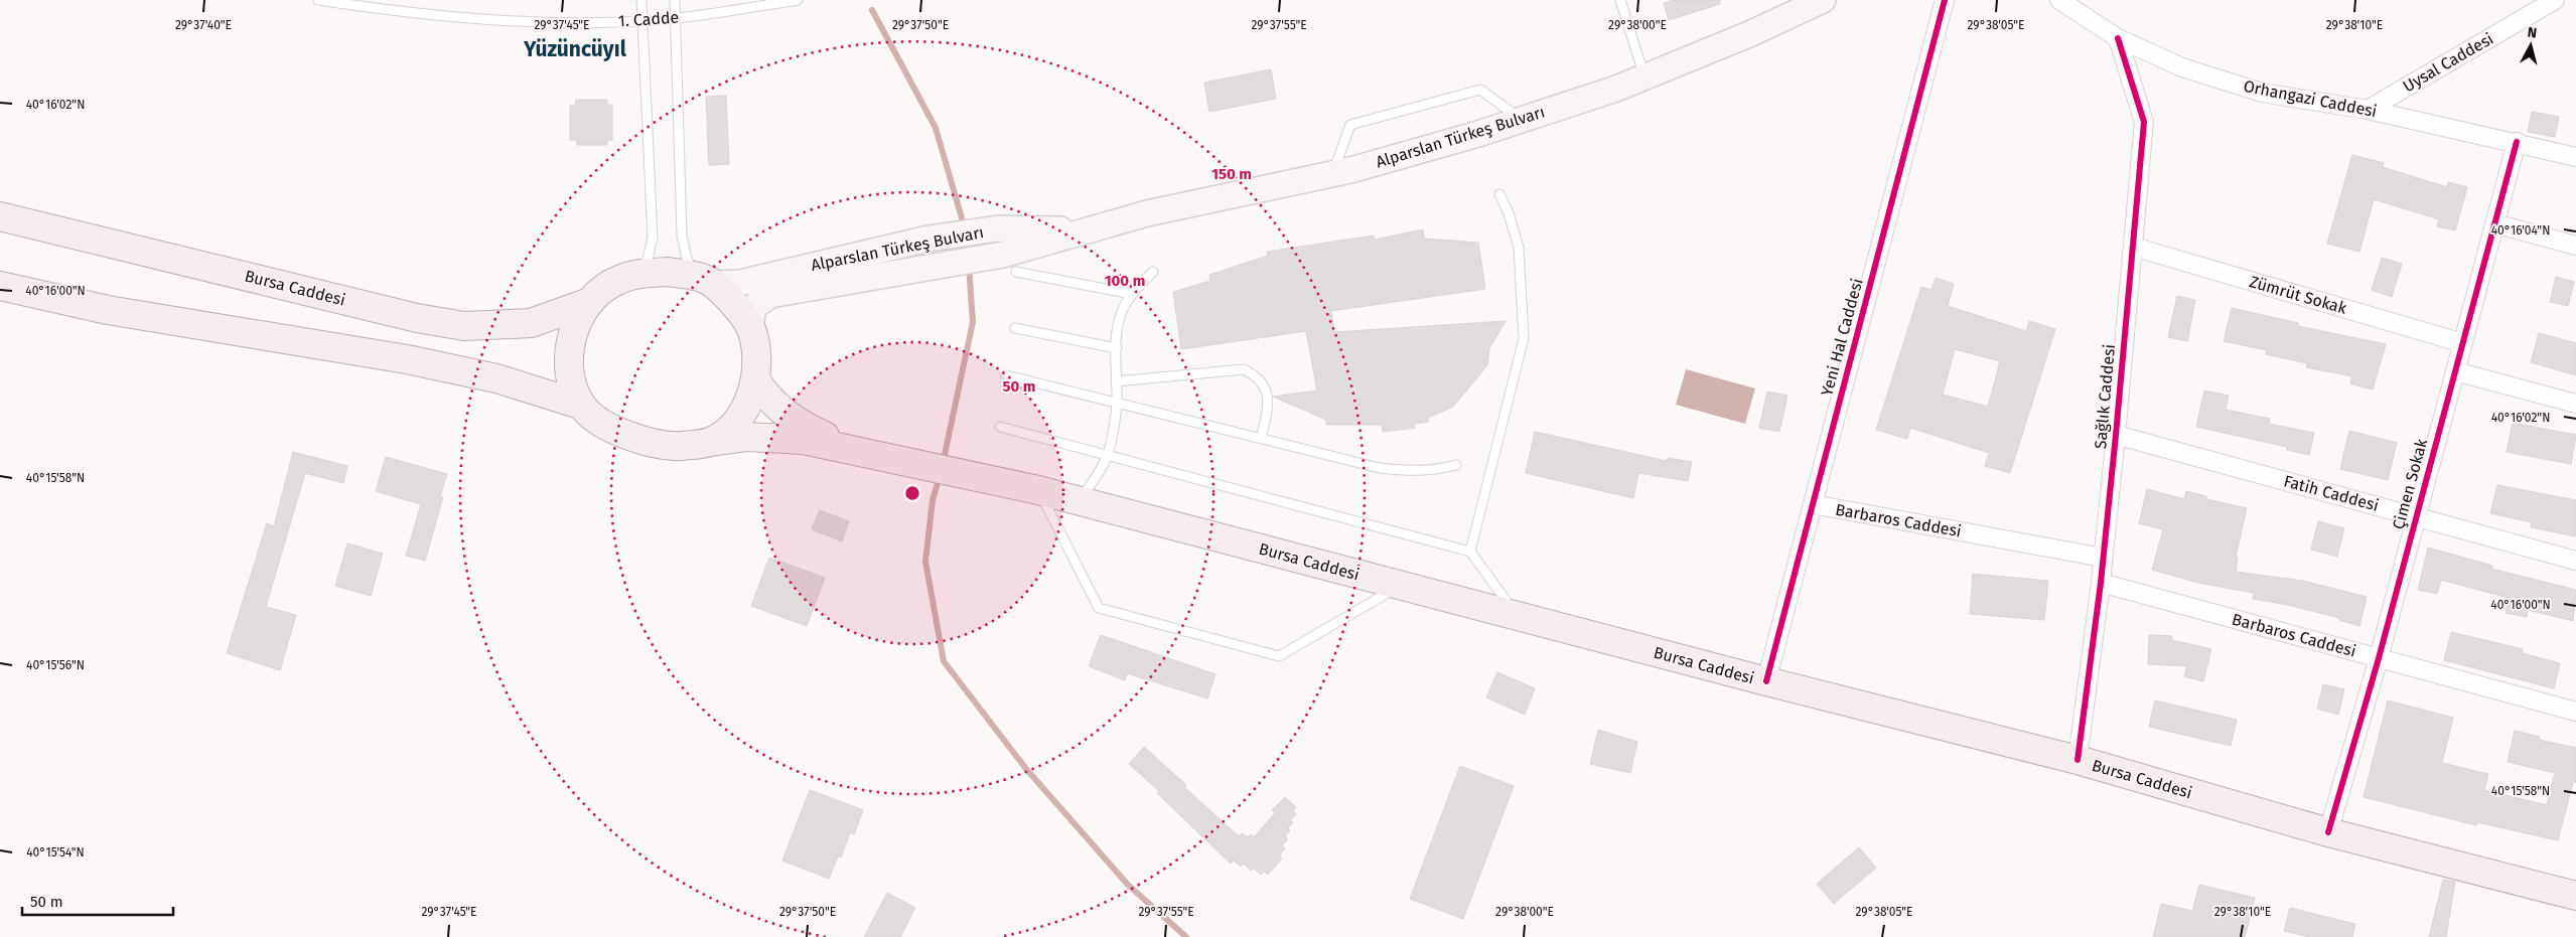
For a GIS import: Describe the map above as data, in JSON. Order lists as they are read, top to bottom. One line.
{"streets":{"main road":["Alparslan Türkeş Bulvarı","Bursa Caddesi"],"street":["Uysal Caddesi","Orhangazi Caddesi","Zümrüt Sokak","Yeni Hal Caddesi","Sağlık Caddesi","Çimen Sokak","Fatih Caddesi","Barbaros Caddesi"],"lane":["1. Cadde"]},"crossings":[["Uysal Caddesi","Orhangazi Caddesi"],["Orhangazi Caddesi","Sağlık Caddesi"],["Orhangazi Caddesi","Çimen Sokak"],["Bursa Caddesi","Yeni Hal Caddesi"],["Bursa Caddesi","Sağlık Caddesi"],["Bursa Caddesi","Çimen Sokak"],["Zümrüt Sokak","Sağlık Caddesi"],["Zümrüt Sokak","Çimen Sokak"],["Yeni Hal Caddesi","Barbaros Caddesi"],["Sağlık Caddesi","Fatih Caddesi"],["Sağlık Caddesi","Barbaros Caddesi"],["Çimen Sokak","Fatih Caddesi"],["Çimen Sokak","Barbaros Caddesi"]],"districts":["Yüzüncüyıl"],"scale_bar":"50 m","north":"top","coordinates":["29°37'40\"E","29°37'45\"E","29°37'50\"E","29°37'55\"E","29°38'00\"E","29°38'05\"E","29°38'10\"E","40°16'02\"N","40°16'04\"N","40°16'00\"N","40°15'58\"N","40°15'56\"N","40°15'54\"N"],"rings":["150 m","100 m","50 m"]}
